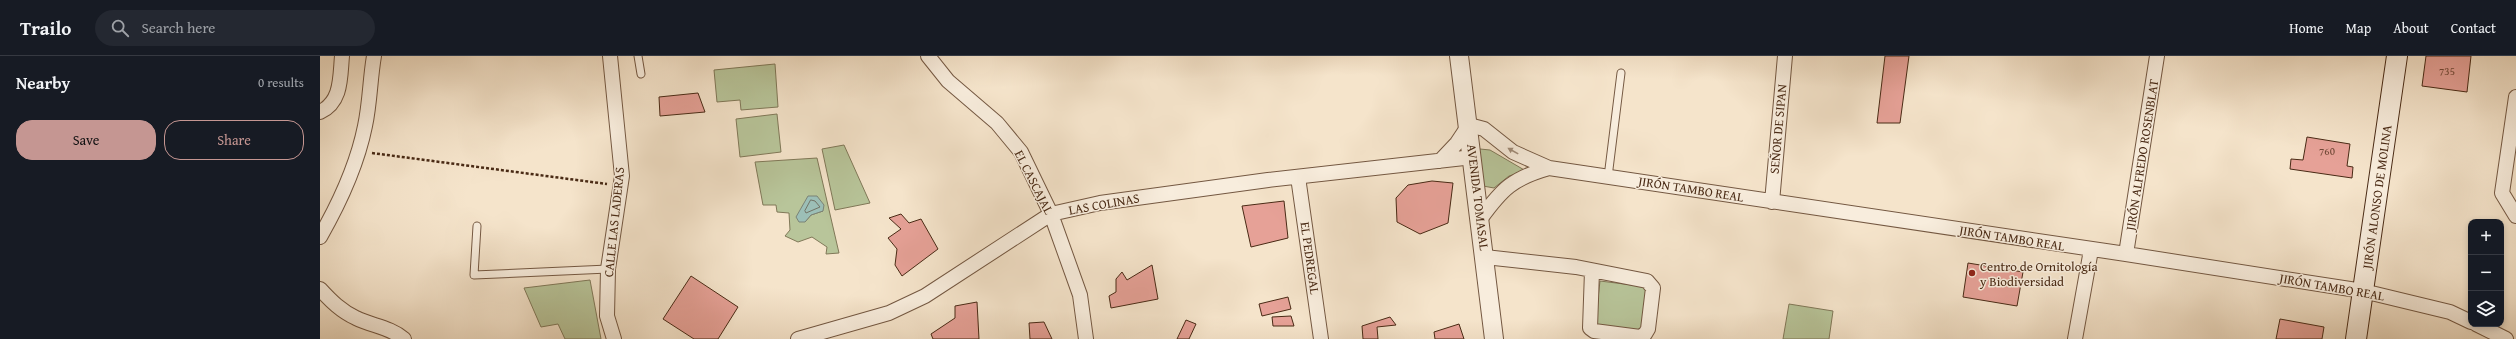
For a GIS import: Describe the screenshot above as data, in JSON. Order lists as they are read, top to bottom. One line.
{"streets":{"main road":["JIRÓN ALONSO DE MOLINA"],"street":["SEÑOR DE SIPAN","JIRÓN ALFREDO ROSENBLAT","EL CASCAJAL","JIRÓN TAMBO REAL","AVENIDA TOMASAL","LAS COLINAS","CALLE LAS LADERAS","EL PEDREGAL"]},"crossings":[["SEÑOR DE SIPAN","JIRÓN TAMBO REAL"],["JIRÓN ALFREDO ROSENBLAT","JIRÓN TAMBO REAL"],["EL CASCAJAL","LAS COLINAS"],["JIRÓN TAMBO REAL","AVENIDA TOMASAL"],["JIRÓN TAMBO REAL","JIRÓN ALONSO DE MOLINA"],["AVENIDA TOMASAL","LAS COLINAS"],["LAS COLINAS","EL PEDREGAL"]],"places":["Centro de Ornitología y Biodiversidad"],"house_numbers":["735","760"],"page":{"header":"Trailo","search":"Search here","nav":["Home","Map","About","Contact"],"heading":["Nearby","0 results"],"buttons":["Save","Share"],"map_buttons":["+","−"]}}
